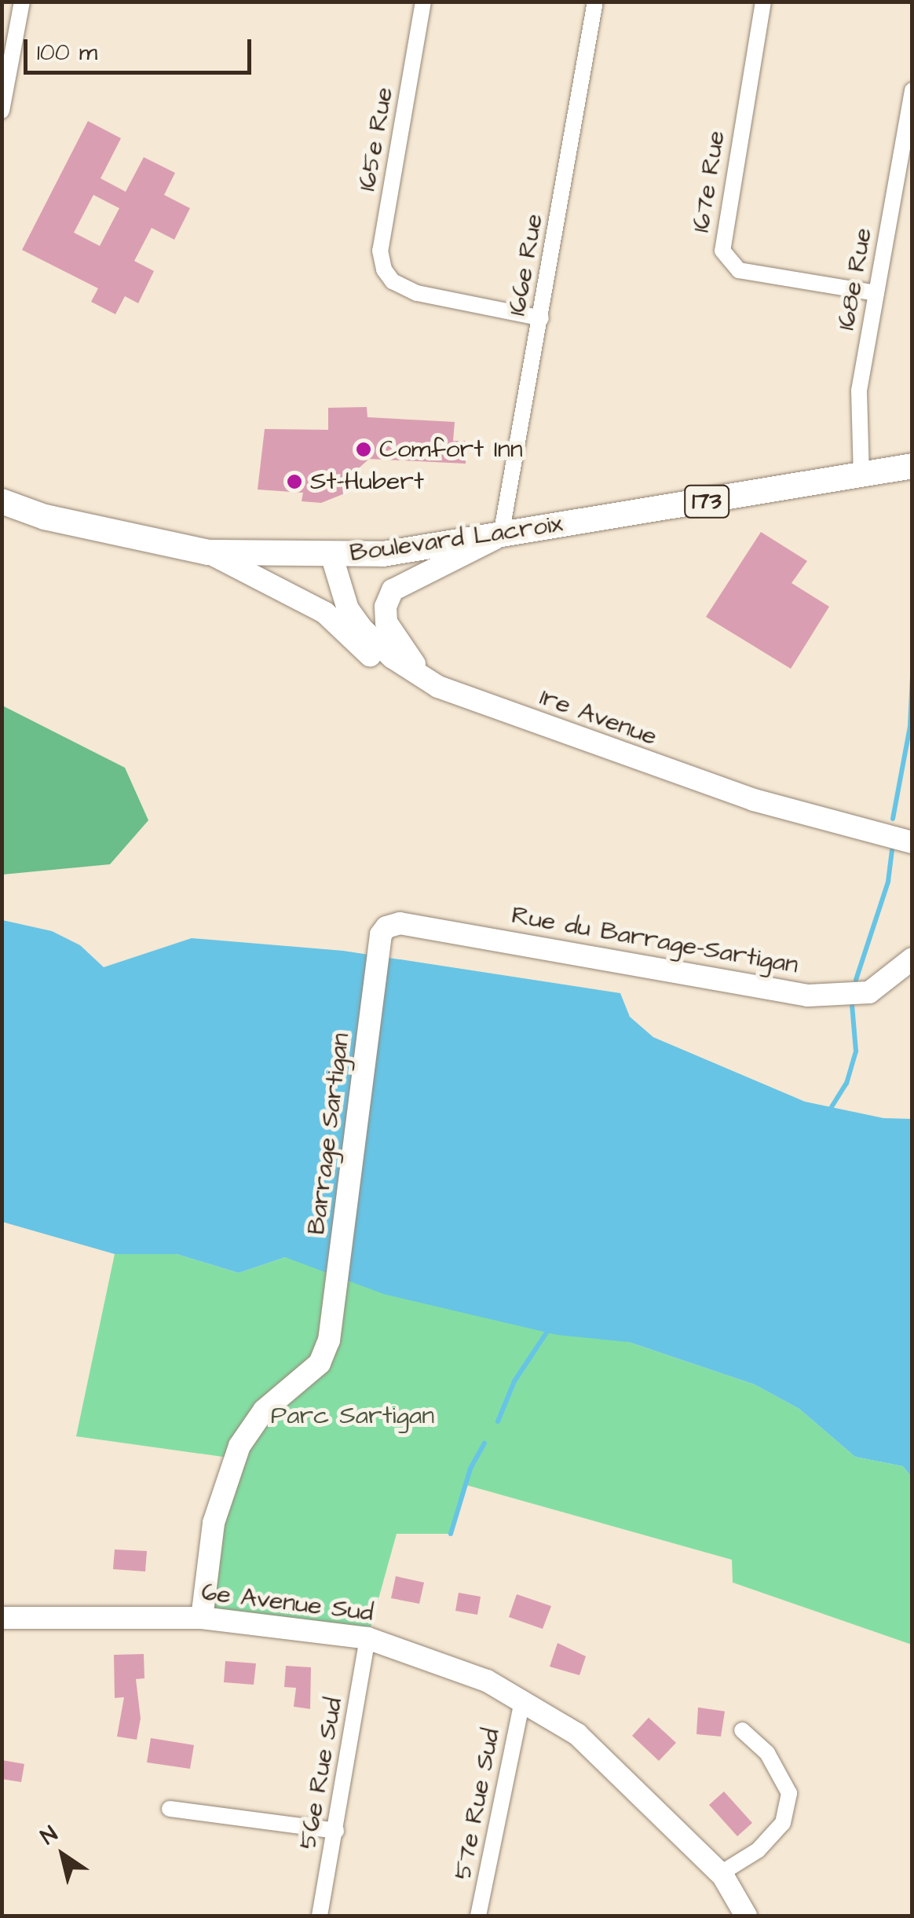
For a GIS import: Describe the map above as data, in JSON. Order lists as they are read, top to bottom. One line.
{"streets":{"main road":["173","Boulevard Lacroix","1re Avenue","Rue du Barrage-Sartigan","Barrage Sartigan","6e Avenue Sud"],"street":["165e Rue","167e Rue","166e Rue","168e Rue","56e Rue Sud","57e Rue Sud"]},"crossings":[["165e Rue","166e Rue"],["167e Rue","168e Rue"],["166e Rue","Boulevard Lacroix"],["168e Rue","Boulevard Lacroix"],["Boulevard Lacroix","1re Avenue"],["Rue du Barrage-Sartigan","Barrage Sartigan"],["Barrage Sartigan","6e Avenue Sud"],["6e Avenue Sud","56e Rue Sud"],["6e Avenue Sud","57e Rue Sud"]],"parks":["Parc Sartigan"],"places":["Comfort Inn","St-Hubert"],"scale_bar":"100 m","north":"top left"}
